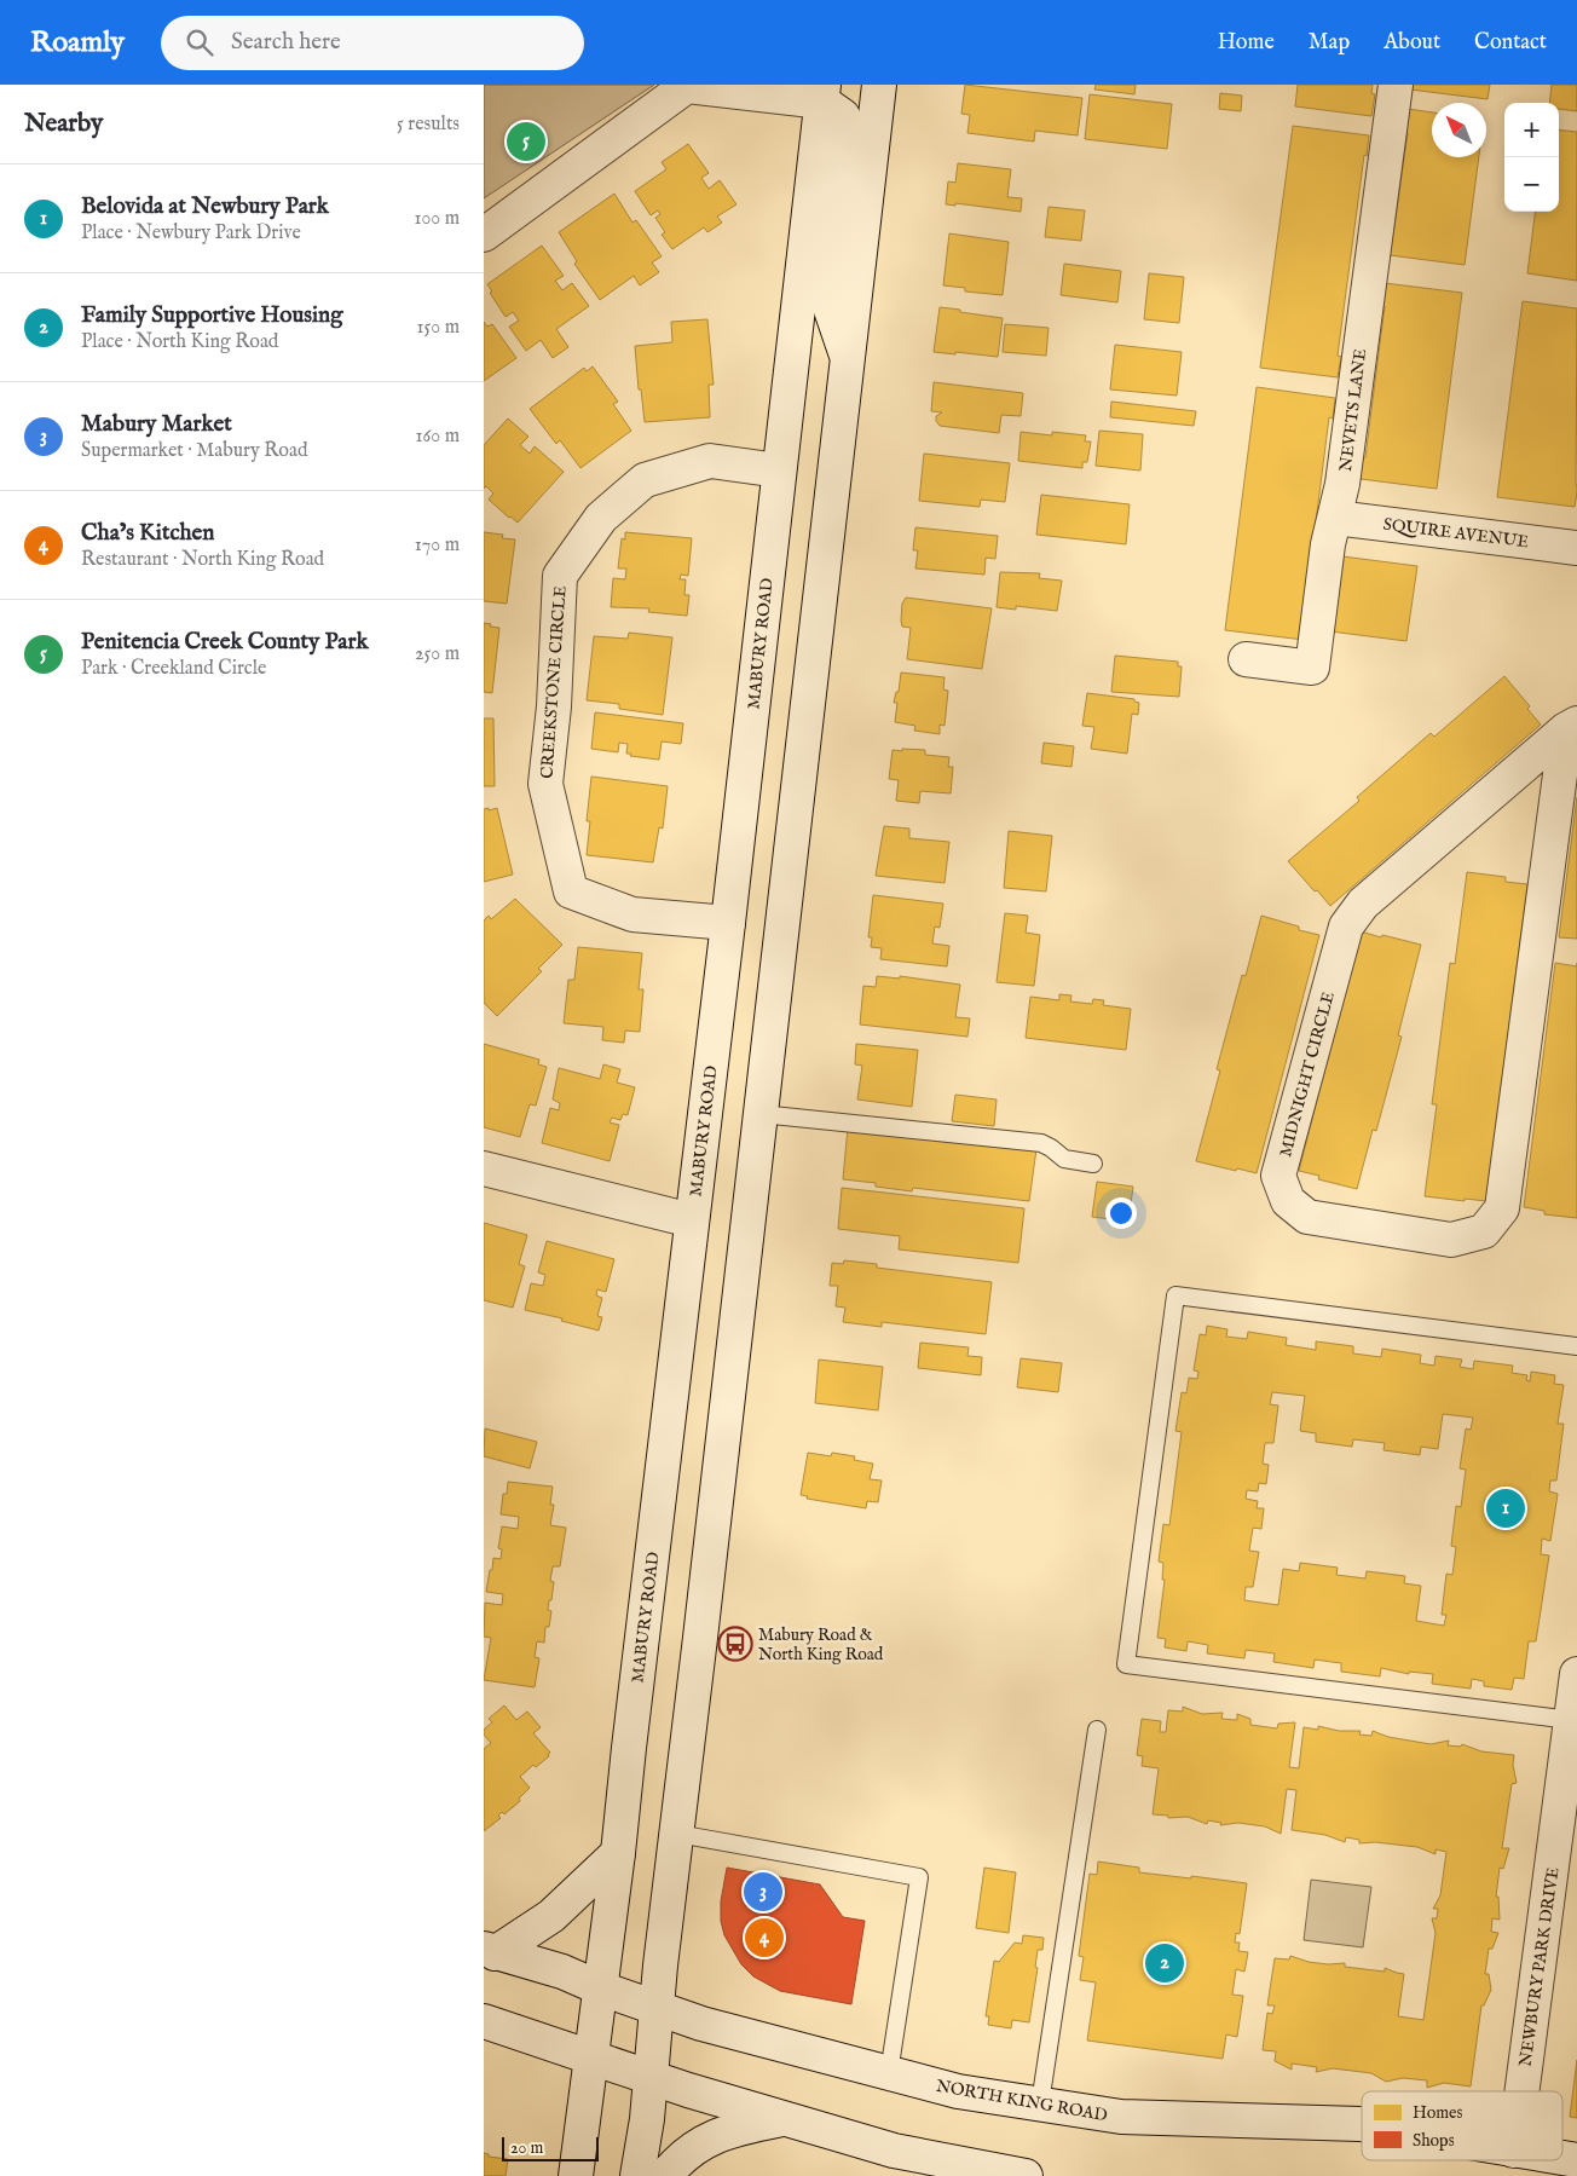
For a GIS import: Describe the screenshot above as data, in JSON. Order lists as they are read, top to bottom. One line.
{"streets":{"main road":["NEVETS LANE","SQUIRE AVENUE","MABURY ROAD","CREEKSTONE CIRCLE","MIDNIGHT CIRCLE","NEWBURY PARK DRIVE","NORTH KING ROAD"]},"crossings":[["NEVETS LANE","SQUIRE AVENUE"],["MABURY ROAD","CREEKSTONE CIRCLE"],["MABURY ROAD","NORTH KING ROAD"]],"places":{"bus stop":["Mabury Road & North King Road"]},"legend":["Homes","Shops"],"scale_bar":"20 m","north":"top left","page":{"header":"Roamly","search":"Search here","nav":["Home","Map","About","Contact"],"heading":["Nearby","5 results"],"map_buttons":["+","−"],"pins":["5","1","3","4","2"],"list":[{"mark":"1","name":"Belovida at Newbury Park","note":"Place · Newbury Park Drive","value":"100 m"},{"mark":"2","name":"Family Supportive Housing","note":"Place · North King Road","value":"150 m"},{"mark":"3","name":"Mabury Market","note":"Supermarket · Mabury Road","value":"160 m"},{"mark":"4","name":"Cha’s Kitchen","note":"Restaurant · North King Road","value":"170 m"},{"mark":"5","name":"Penitencia Creek County Park","note":"Park · Creekland Circle","value":"250 m"}],"scale":"20 m"}}
